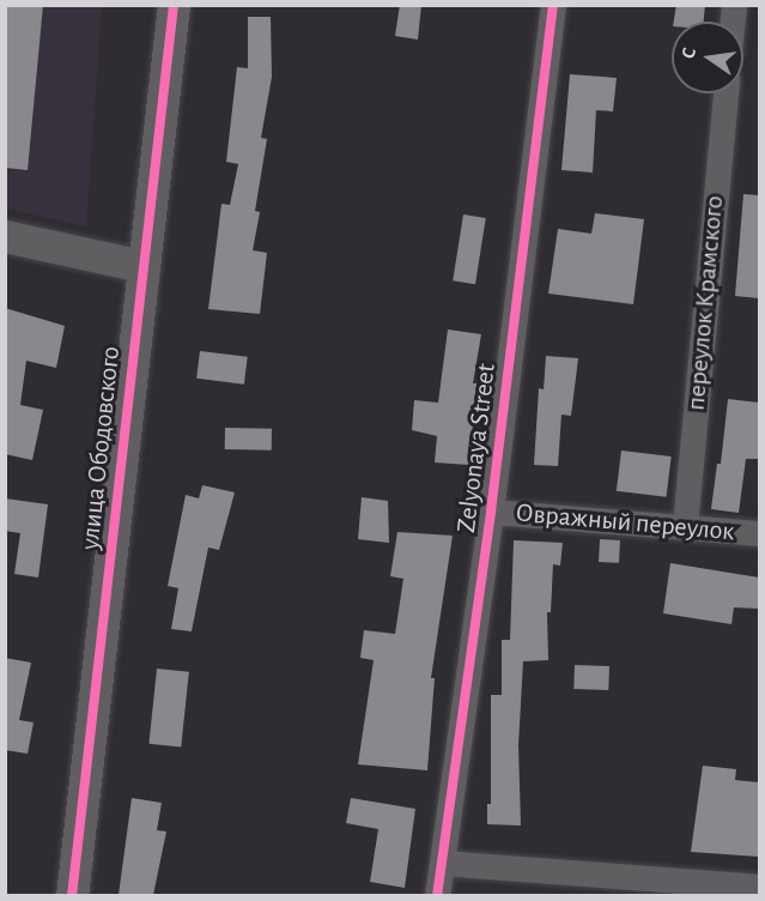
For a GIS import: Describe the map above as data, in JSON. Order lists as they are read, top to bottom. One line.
{"streets":{"street":["переулок Крамского","улица Ободовского","Zelyonaya Street","Овражный переулок"]},"crossings":[["переулок Крамского","Овражный переулок"],["Zelyonaya Street","Овражный переулок"]],"north":"left"}
